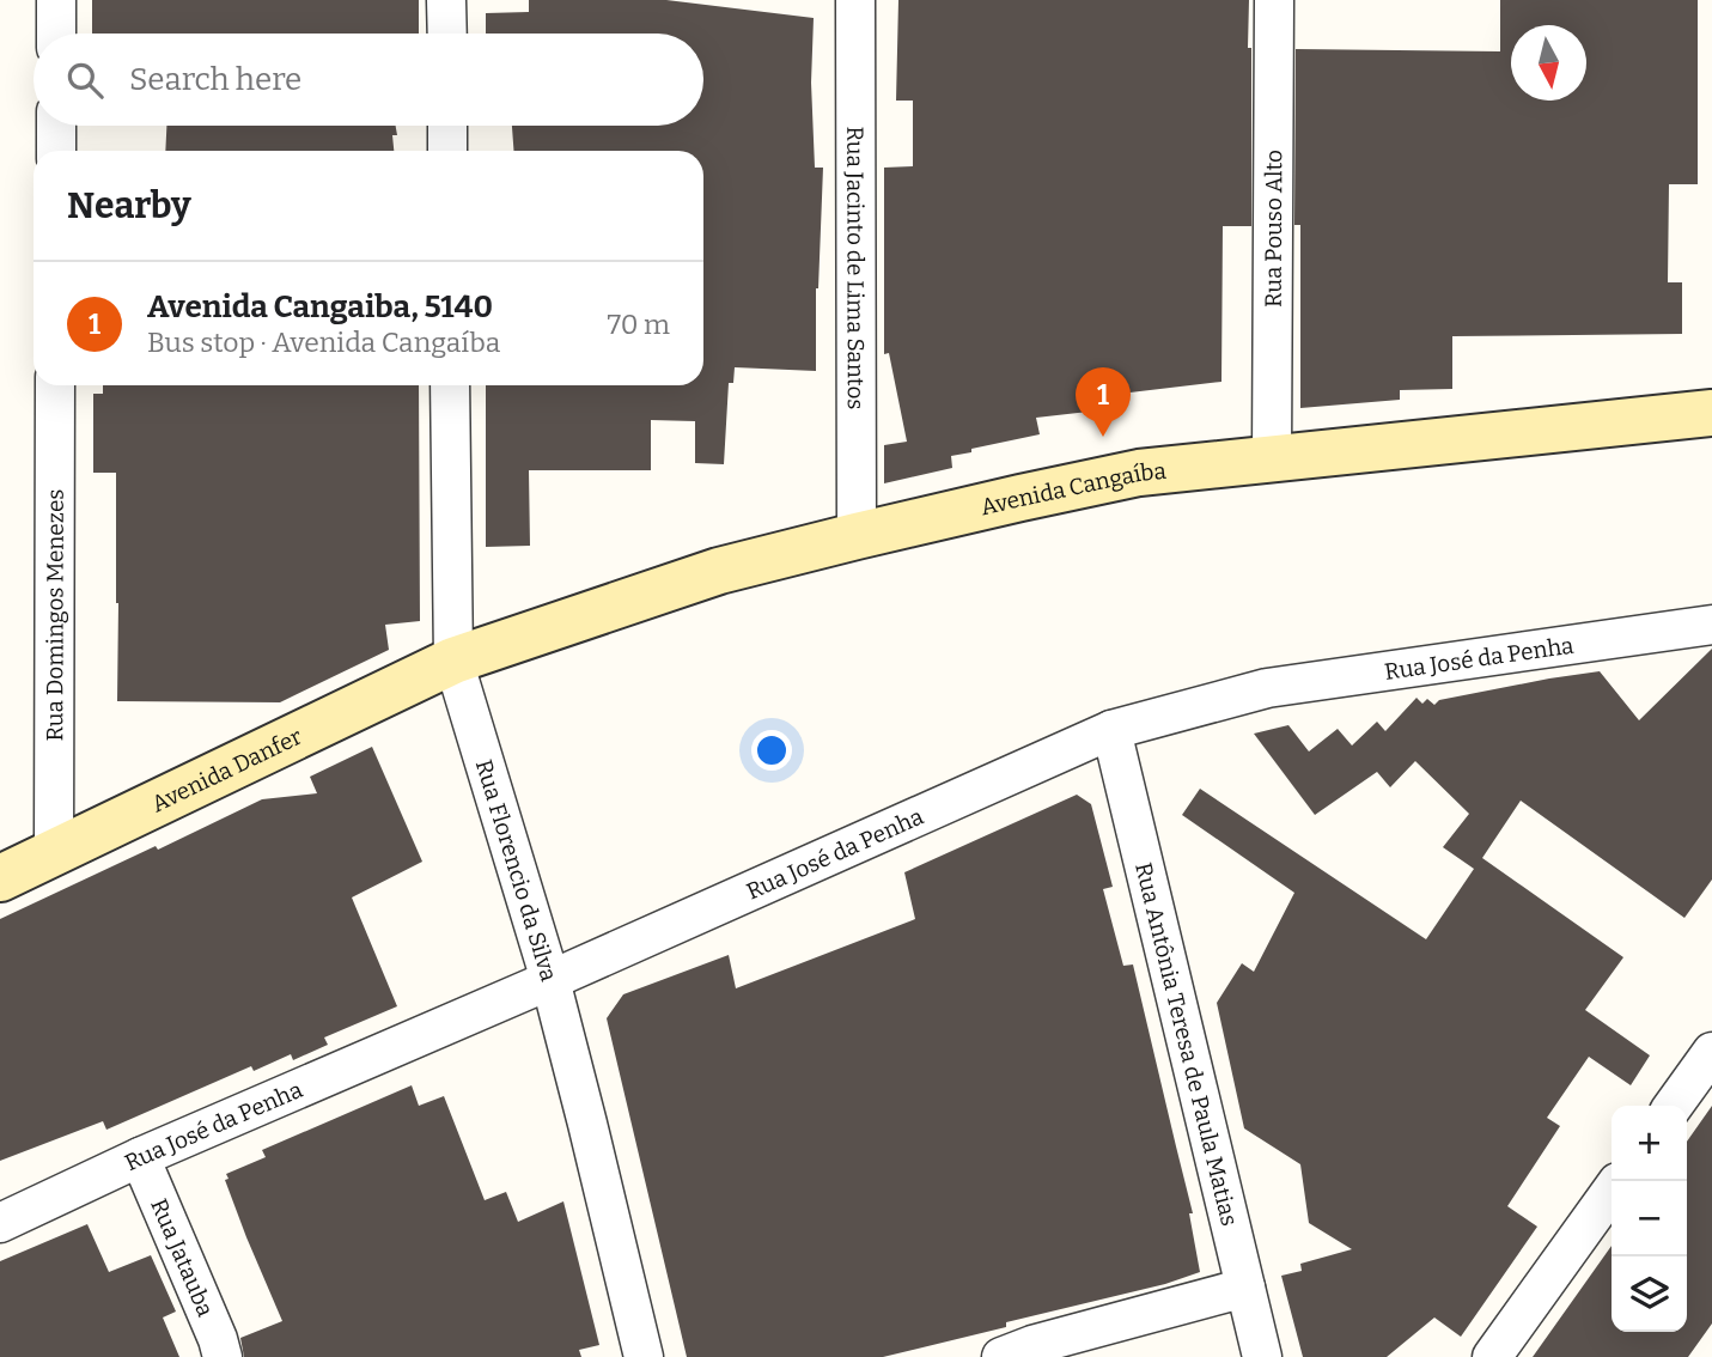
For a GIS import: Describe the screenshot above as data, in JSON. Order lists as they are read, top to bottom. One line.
{"streets":{"main road":["Avenida Cangaíba","Avenida Danfer"],"street":["Rua Pouso Alto","Rua Jacinto de Lima Santos","Rua Domingos Menezes","Rua José da Penha","Rua Florencio da Silva","Rua Antônia Teresa de Paula Matias","Rua Jatauba"]},"crossings":[["Rua Pouso Alto","Avenida Cangaíba"],["Rua Jacinto de Lima Santos","Avenida Cangaíba"],["Avenida Cangaíba","Avenida Danfer"],["Avenida Cangaíba","Rua Florencio da Silva"],["Rua Domingos Menezes","Avenida Danfer"],["Rua José da Penha","Rua Florencio da Silva"],["Rua José da Penha","Rua Antônia Teresa de Paula Matias"],["Rua José da Penha","Rua Jatauba"],["Avenida Danfer","Rua Florencio da Silva"]],"north":"bottom","page":{"search":"Search here","heading":"Nearby","list":[{"mark":"1","name":"Avenida Cangaiba, 5140","note":"Bus stop · Avenida Cangaíba","value":"70 m"}],"pins":"1","map_buttons":["+","−"]}}
